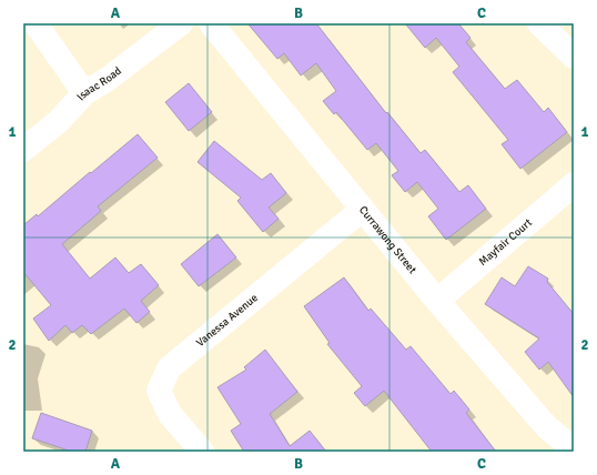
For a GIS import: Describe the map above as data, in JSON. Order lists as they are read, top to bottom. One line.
{"streets":{"street":["Isaac Road","Currawong Street","Mayfair Court","Vanessa Avenue"]},"crossings":[["Currawong Street","Mayfair Court"],["Currawong Street","Vanessa Avenue"]],"grid":{"columns":["A","B","C"],"rows":["1","2"]}}
